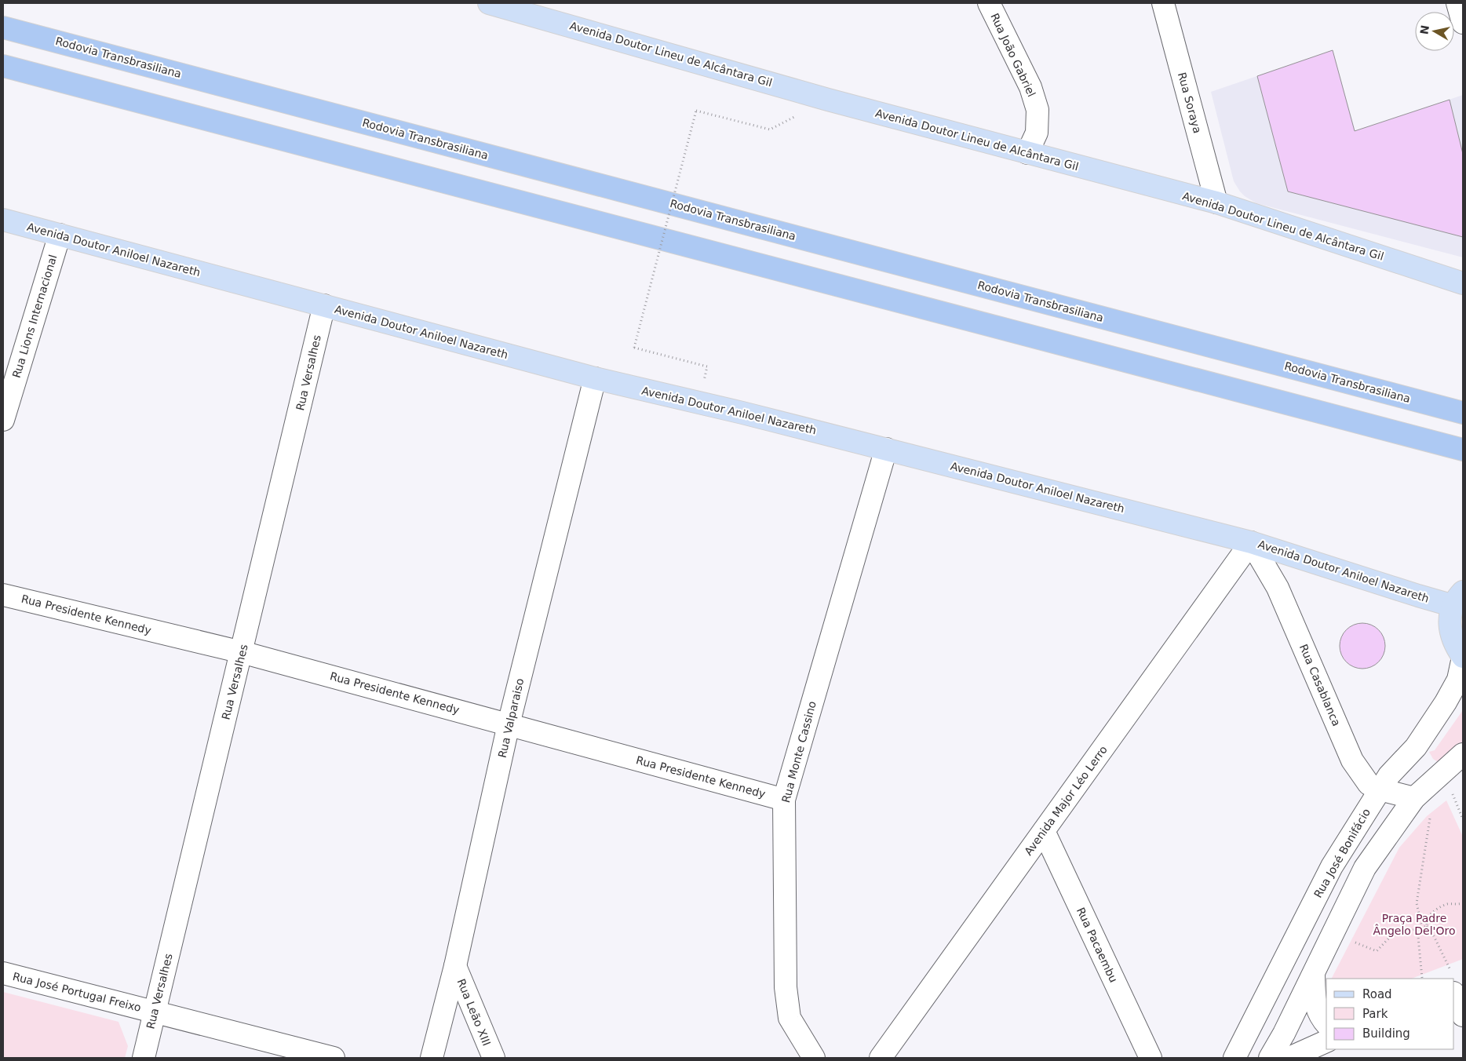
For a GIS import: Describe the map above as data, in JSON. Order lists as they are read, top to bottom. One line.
{"streets":{"highway":["Rodovia Transbrasiliana"],"main road":["Avenida Doutor Lineu de Alcântara Gil","Avenida Doutor Aniloel Nazareth"],"street":["Rua João Gabriel","Rua Soraya","Rua Lions Internacional","Rua Versalhes","Rua Presidente Kennedy","Rua Casablanca","Rua Valparaiso","Rua Monte Cassino","Avenida Major Léo Lerro","Rua José Bonifácio","Rua Pacaembu","Rua José Portugal Freixo","Rua Leão XIII"]},"crossings":[["Avenida Doutor Lineu de Alcântara Gil","Rua João Gabriel"],["Avenida Doutor Lineu de Alcântara Gil","Rua Soraya"],["Avenida Doutor Aniloel Nazareth","Rua Lions Internacional"],["Avenida Doutor Aniloel Nazareth","Rua Versalhes"],["Avenida Doutor Aniloel Nazareth","Rua Casablanca"],["Avenida Doutor Aniloel Nazareth","Rua Valparaiso"],["Avenida Doutor Aniloel Nazareth","Rua Monte Cassino"],["Avenida Doutor Aniloel Nazareth","Avenida Major Léo Lerro"],["Rua Versalhes","Rua Presidente Kennedy"],["Rua Versalhes","Rua José Portugal Freixo"],["Rua Presidente Kennedy","Rua Valparaiso"],["Rua Presidente Kennedy","Rua Monte Cassino"],["Rua Casablanca","Avenida Major Léo Lerro"],["Rua Casablanca","Rua José Bonifácio"],["Rua Valparaiso","Rua Leão XIII"],["Avenida Major Léo Lerro","Rua Pacaembu"]],"parks":["Praça Padre Ângelo Del'Oro"],"legend":["Road","Park","Building"],"north":"left"}
